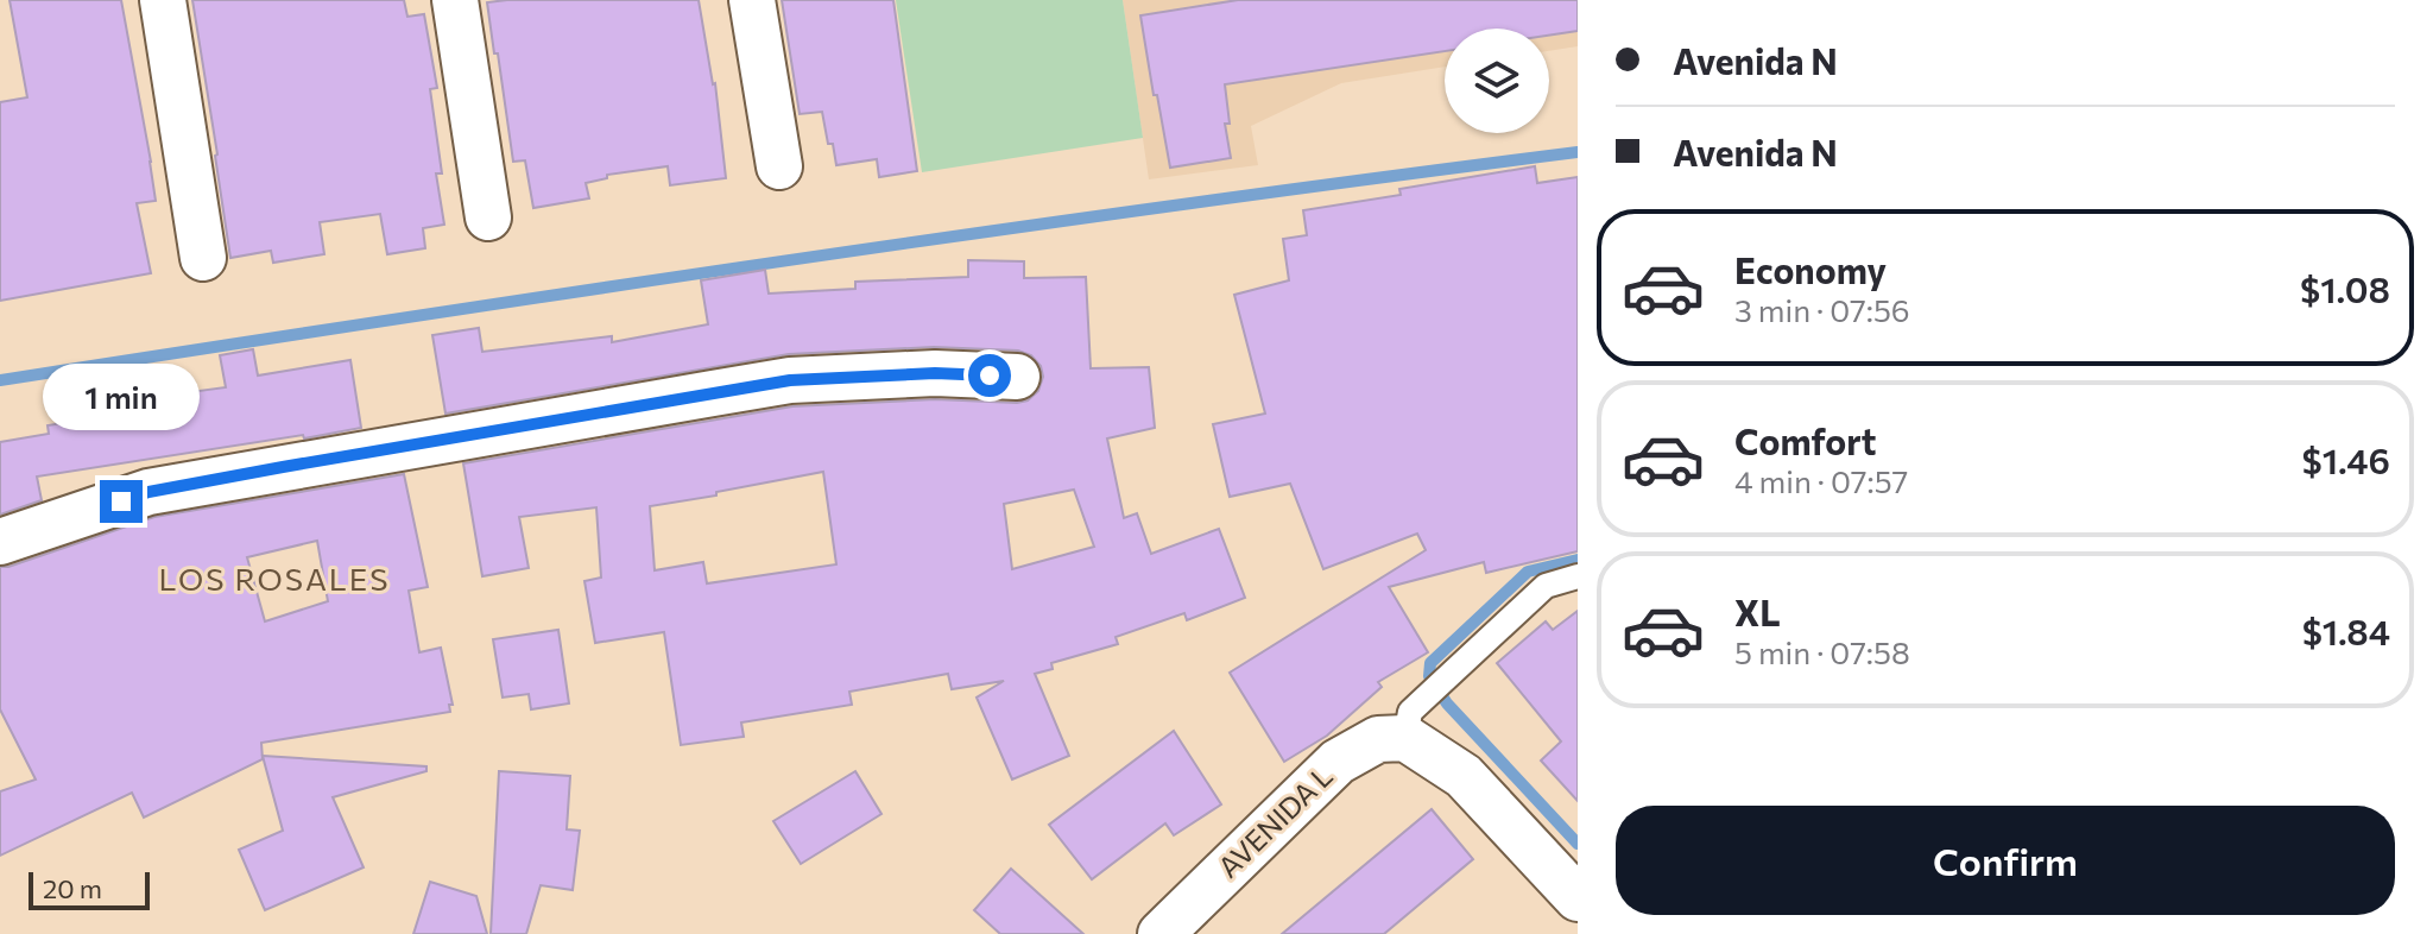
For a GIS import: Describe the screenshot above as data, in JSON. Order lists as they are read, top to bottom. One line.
{"streets":{"street":["AVENIDA L"]},"districts":["LOS ROSALES"],"scale_bar":"20 m","page":{"banner":["Avenida N","Avenida N"],"list":[{"name":"Economy","note":"3 min · 07:56","value":"$1.08"},{"name":"Comfort","note":"4 min · 07:57","value":"$1.46"},{"name":"XL","note":"5 min · 07:58","value":"$1.84"}],"bubble":"1 min","buttons":"Confirm","scale":"20 m"}}
